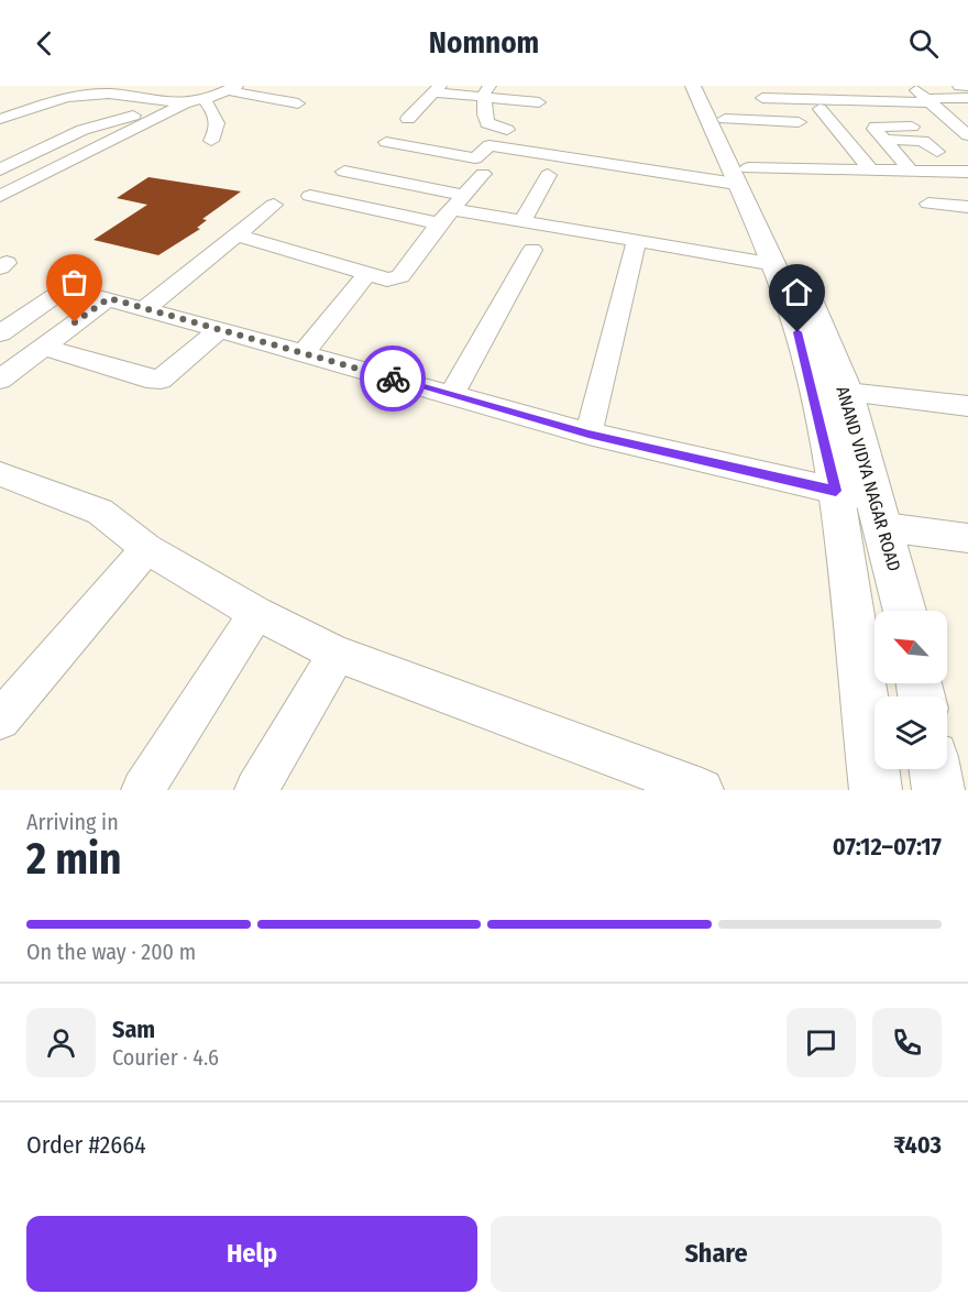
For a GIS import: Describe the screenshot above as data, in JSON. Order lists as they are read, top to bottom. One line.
{"streets":{"main road":["ANAND VIDYA NAGAR ROAD"]},"north":"top left","page":{"header":"Nomnom","heading":["2 min","Arriving in","07:12–07:17"],"panel":["Sam","Courier · 4.6","Order #2664","₹403"],"bar":"On the way · 200 m","buttons":["Help","Share"]}}
